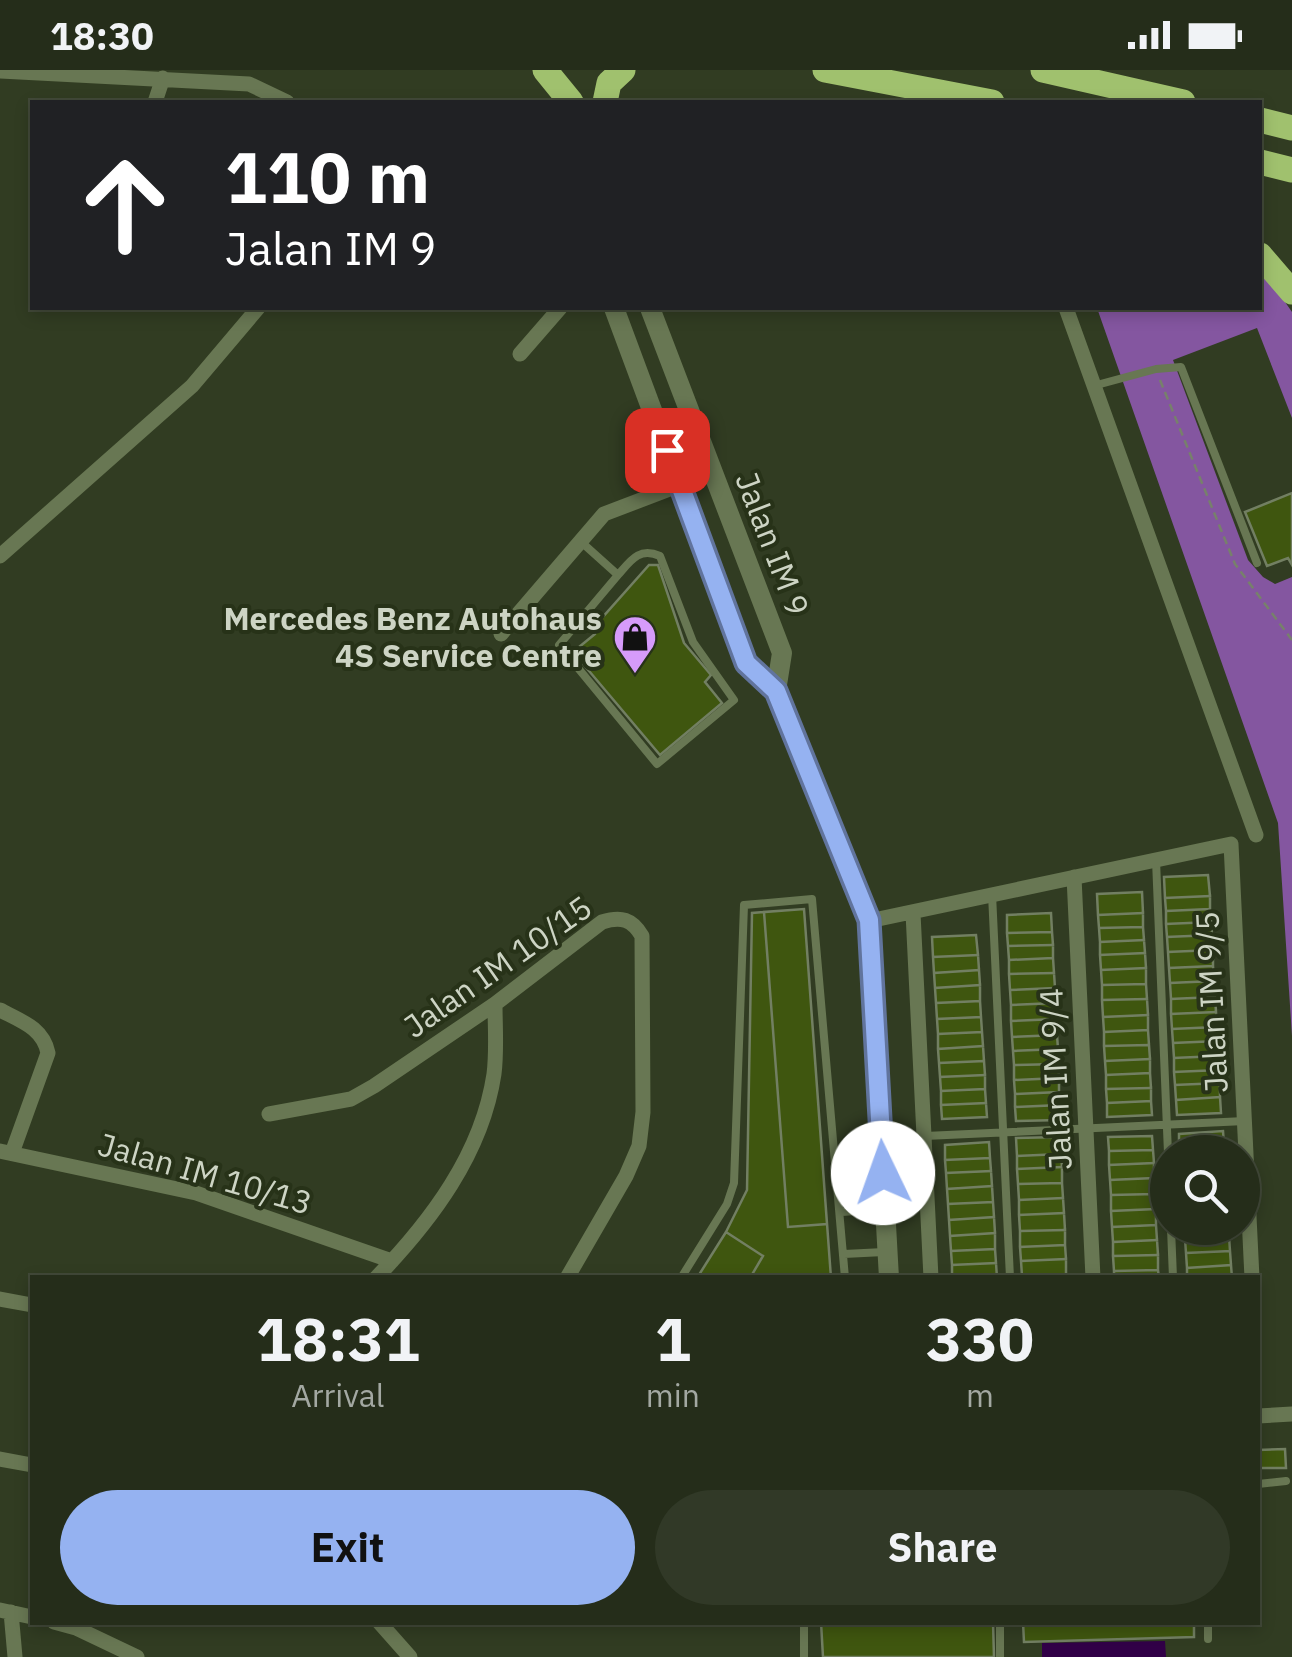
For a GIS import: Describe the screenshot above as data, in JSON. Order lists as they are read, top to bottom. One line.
{"streets":{"street":["Jalan IM 9","Jalan IM 10/15","Jalan IM 9/5","Jalan IM 9/4","Jalan IM 10/13"]},"places":{"shop":["Mercedes Benz Autohaus 4S Service Centre"]},"page":{"status":"18:30","turn":["110 m","Jalan IM 9"],"eta":["18:31","Arrival","1","min","330","m"],"buttons":["Exit","Share"]}}
